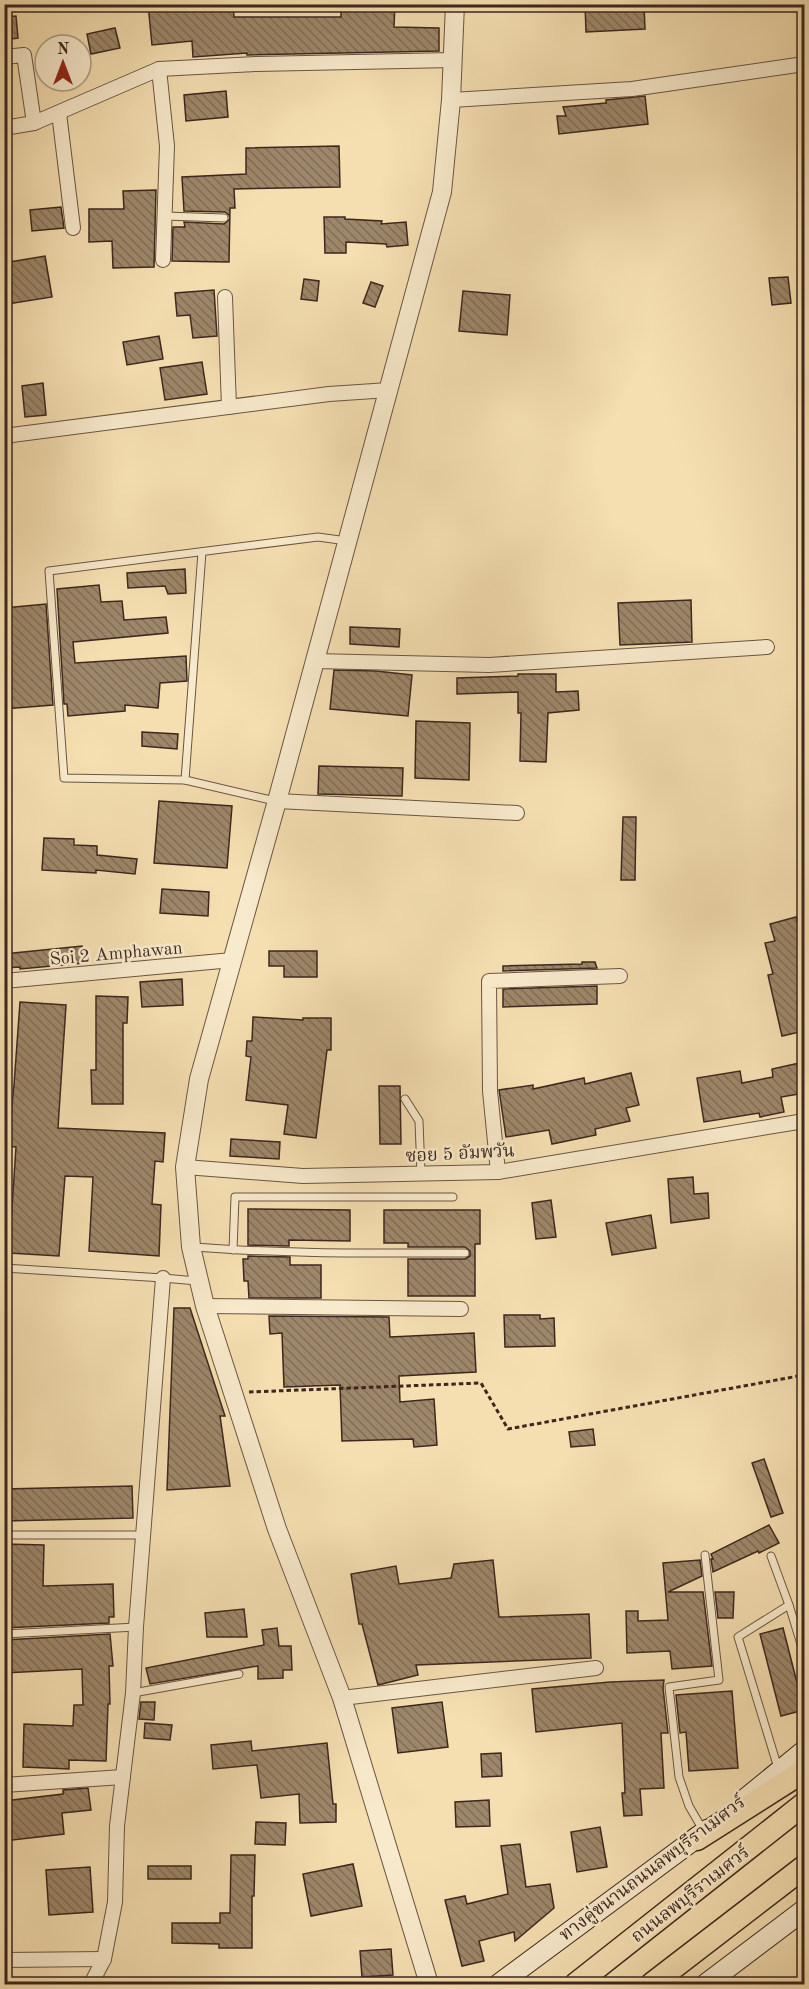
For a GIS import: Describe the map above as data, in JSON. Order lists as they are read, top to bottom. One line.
{"streets":{"main road":["ทางคู่ขนานถนนลพบุรีราเมศวร์","ถนนลพบุรีราเมศวร์"],"street":["Soi 2 Amphawan","ซอย 5 อัมพวัน"]},"north":"top"}
